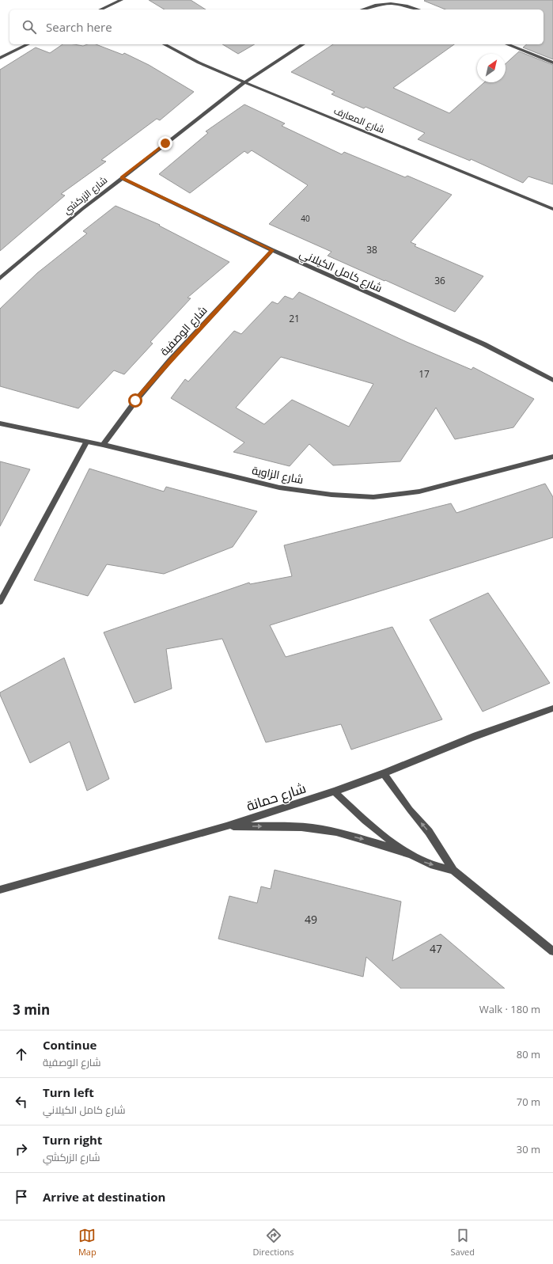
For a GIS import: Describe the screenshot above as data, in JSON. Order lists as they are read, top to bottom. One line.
{"streets":{"street":["شارع المعارف","شارع الزركشي","شارع كامل الكيلاني","شارع الوصفية","شارع الزاوية","شارع حمانة"]},"crossings":[["شارع المعارف","شارع الزركشي"],["شارع الزركشي","شارع كامل الكيلاني"],["شارع كامل الكيلاني","شارع الوصفية"],["شارع الوصفية","شارع الزاوية"]],"house_numbers":["40","38","36","21","17","49","47"],"north":"top right","page":{"search":"Search here","heading":["3 min","Walk · 180 m"],"list":[["Continue","شارع الوصفية","80 m"],["Turn left","شارع كامل الكيلاني","70 m"],["Turn right","شارع الزركشي","30 m"],"Arrive at destination"],"nav":["Map","Directions","Saved"]}}
